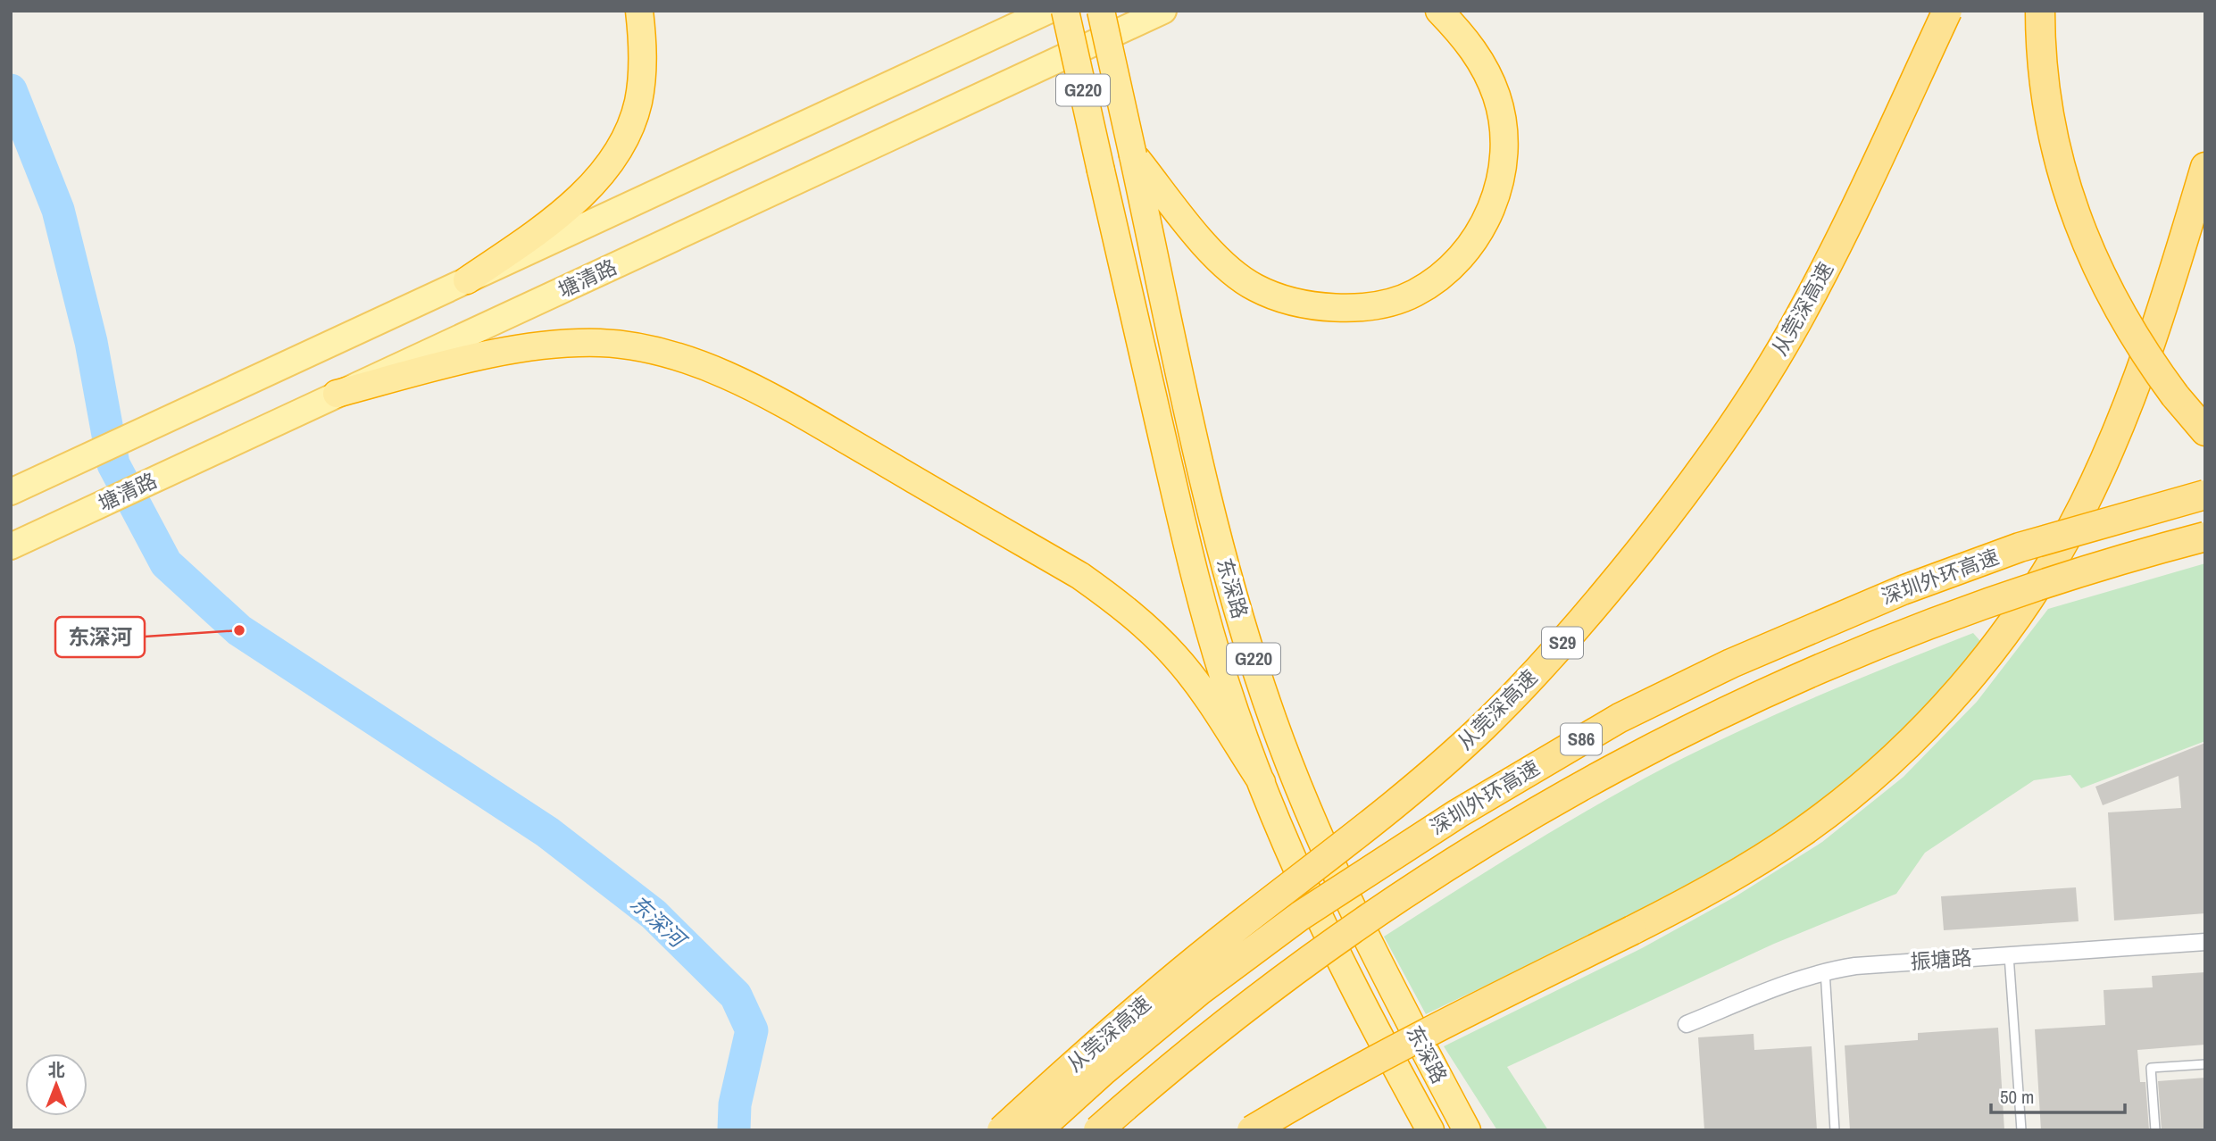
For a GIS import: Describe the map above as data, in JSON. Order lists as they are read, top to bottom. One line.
{"streets":{"highway":["G220","从莞深高速","深圳外环高速","东深路","S29","S86"],"main road":["塘清路"],"street":["振塘路"]},"water":["东深河"],"places":["东深河"],"scale_bar":"50 m","north":"top"}
